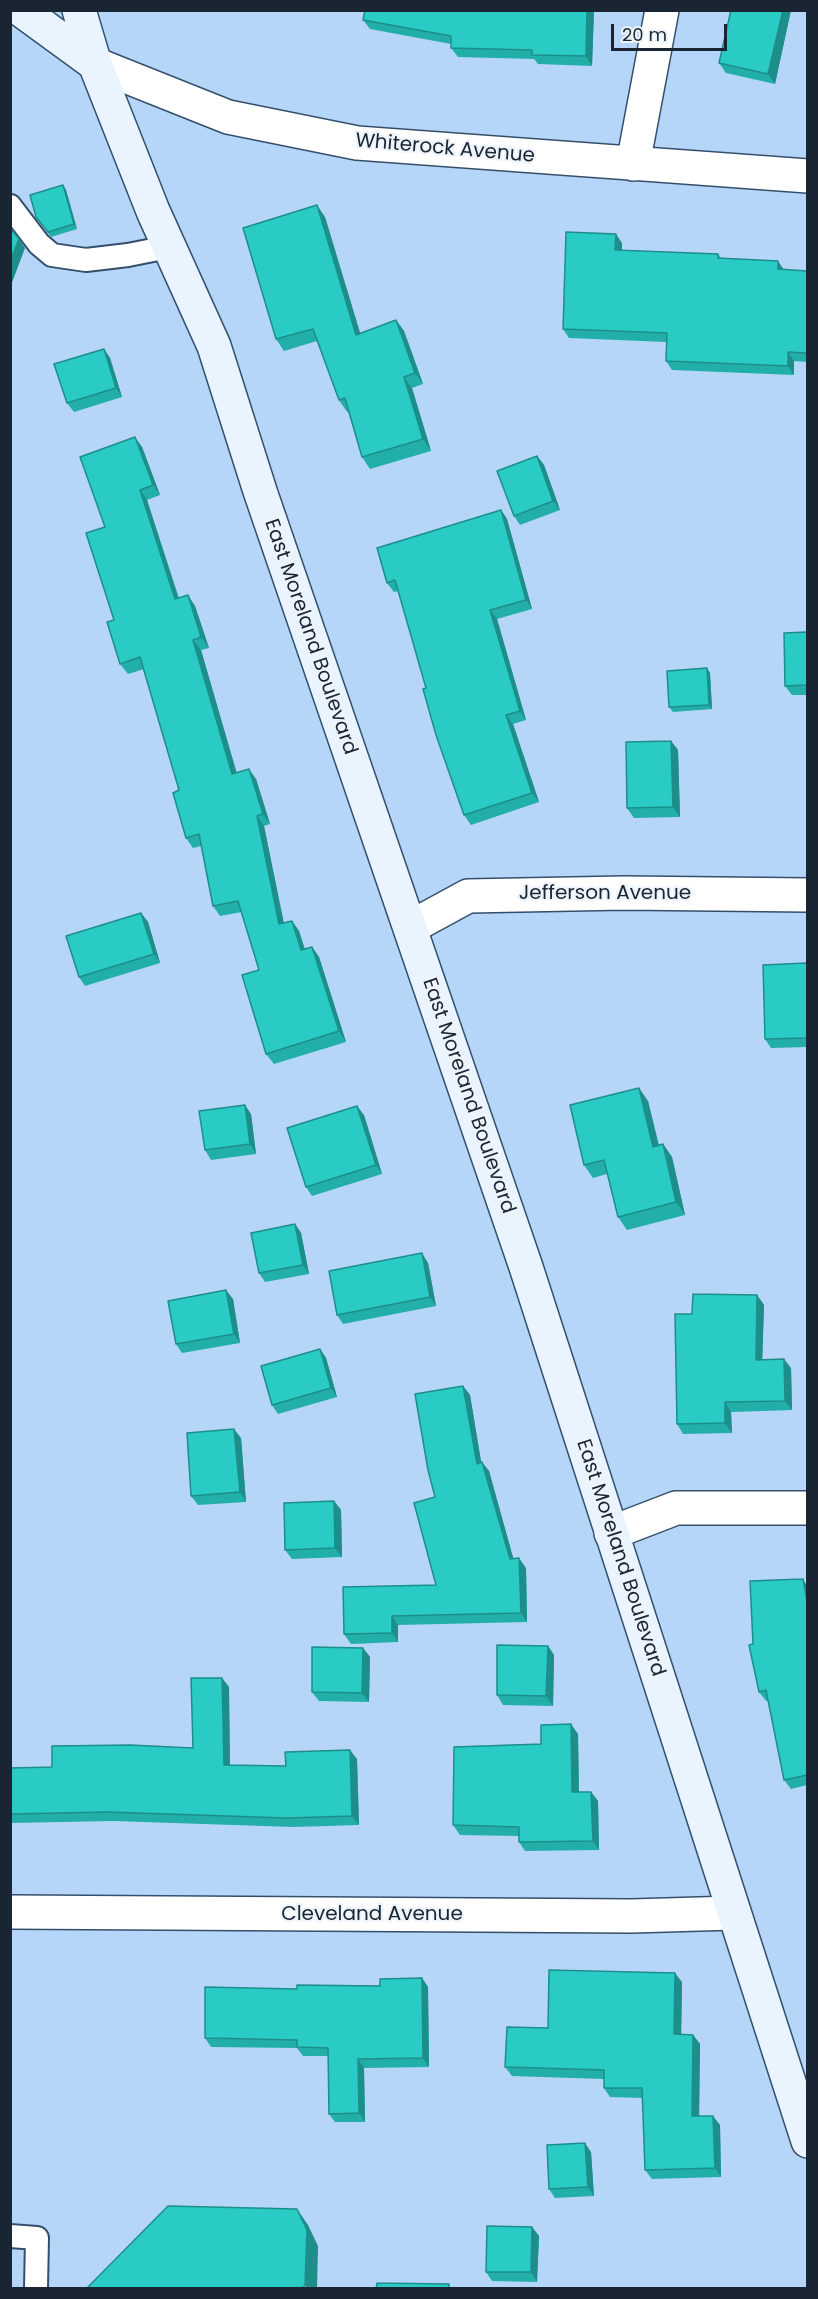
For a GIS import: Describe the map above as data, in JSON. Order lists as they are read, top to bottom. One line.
{"streets":{"main road":["East Moreland Boulevard"],"street":["Whiterock Avenue","Jefferson Avenue","Cleveland Avenue"]},"crossings":[["Whiterock Avenue","East Moreland Boulevard"],["East Moreland Boulevard","Jefferson Avenue"],["East Moreland Boulevard","Cleveland Avenue"]],"scale_bar":"20 m"}
